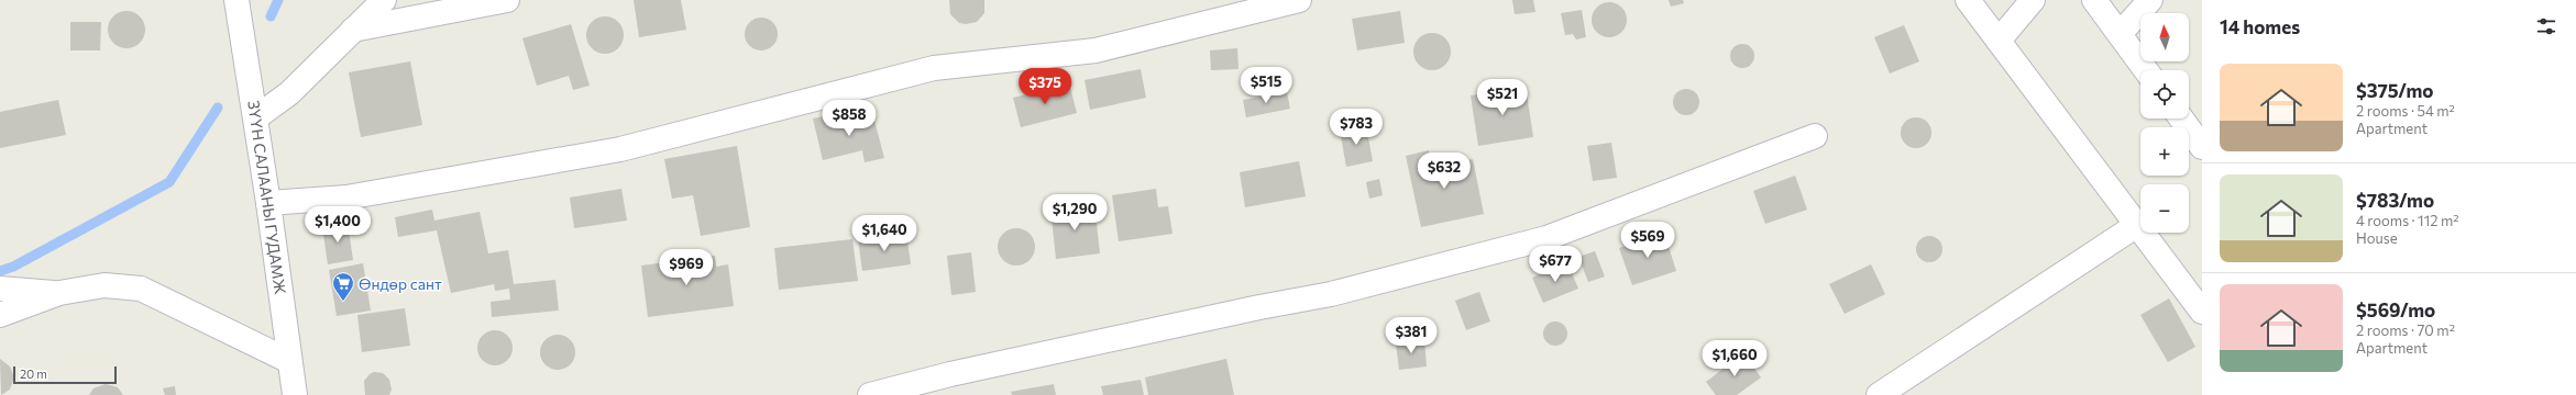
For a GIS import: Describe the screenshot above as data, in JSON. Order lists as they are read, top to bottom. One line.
{"streets":{"street":["ЗҮҮН САЛААНЫ ГУДАМЖ"]},"places":{"supermarket":["Өндөр сант"]},"scale_bar":"20 m","north":"top","page":{"heading":"14 homes","map_buttons":["+","−"],"list":[{"name":"$375/mo","note":"2 rooms · 54 m² · Apartment"},{"name":"$783/mo","note":"4 rooms · 112 m² · House"},{"name":"$569/mo","note":"2 rooms · 70 m² · Apartment"}],"price":["$515","$375","$521","$858","$783","$632","$1,290","$1,400","$1,640","$569","$677","$969","$381","$1,660"],"scale":"20 m"}}
